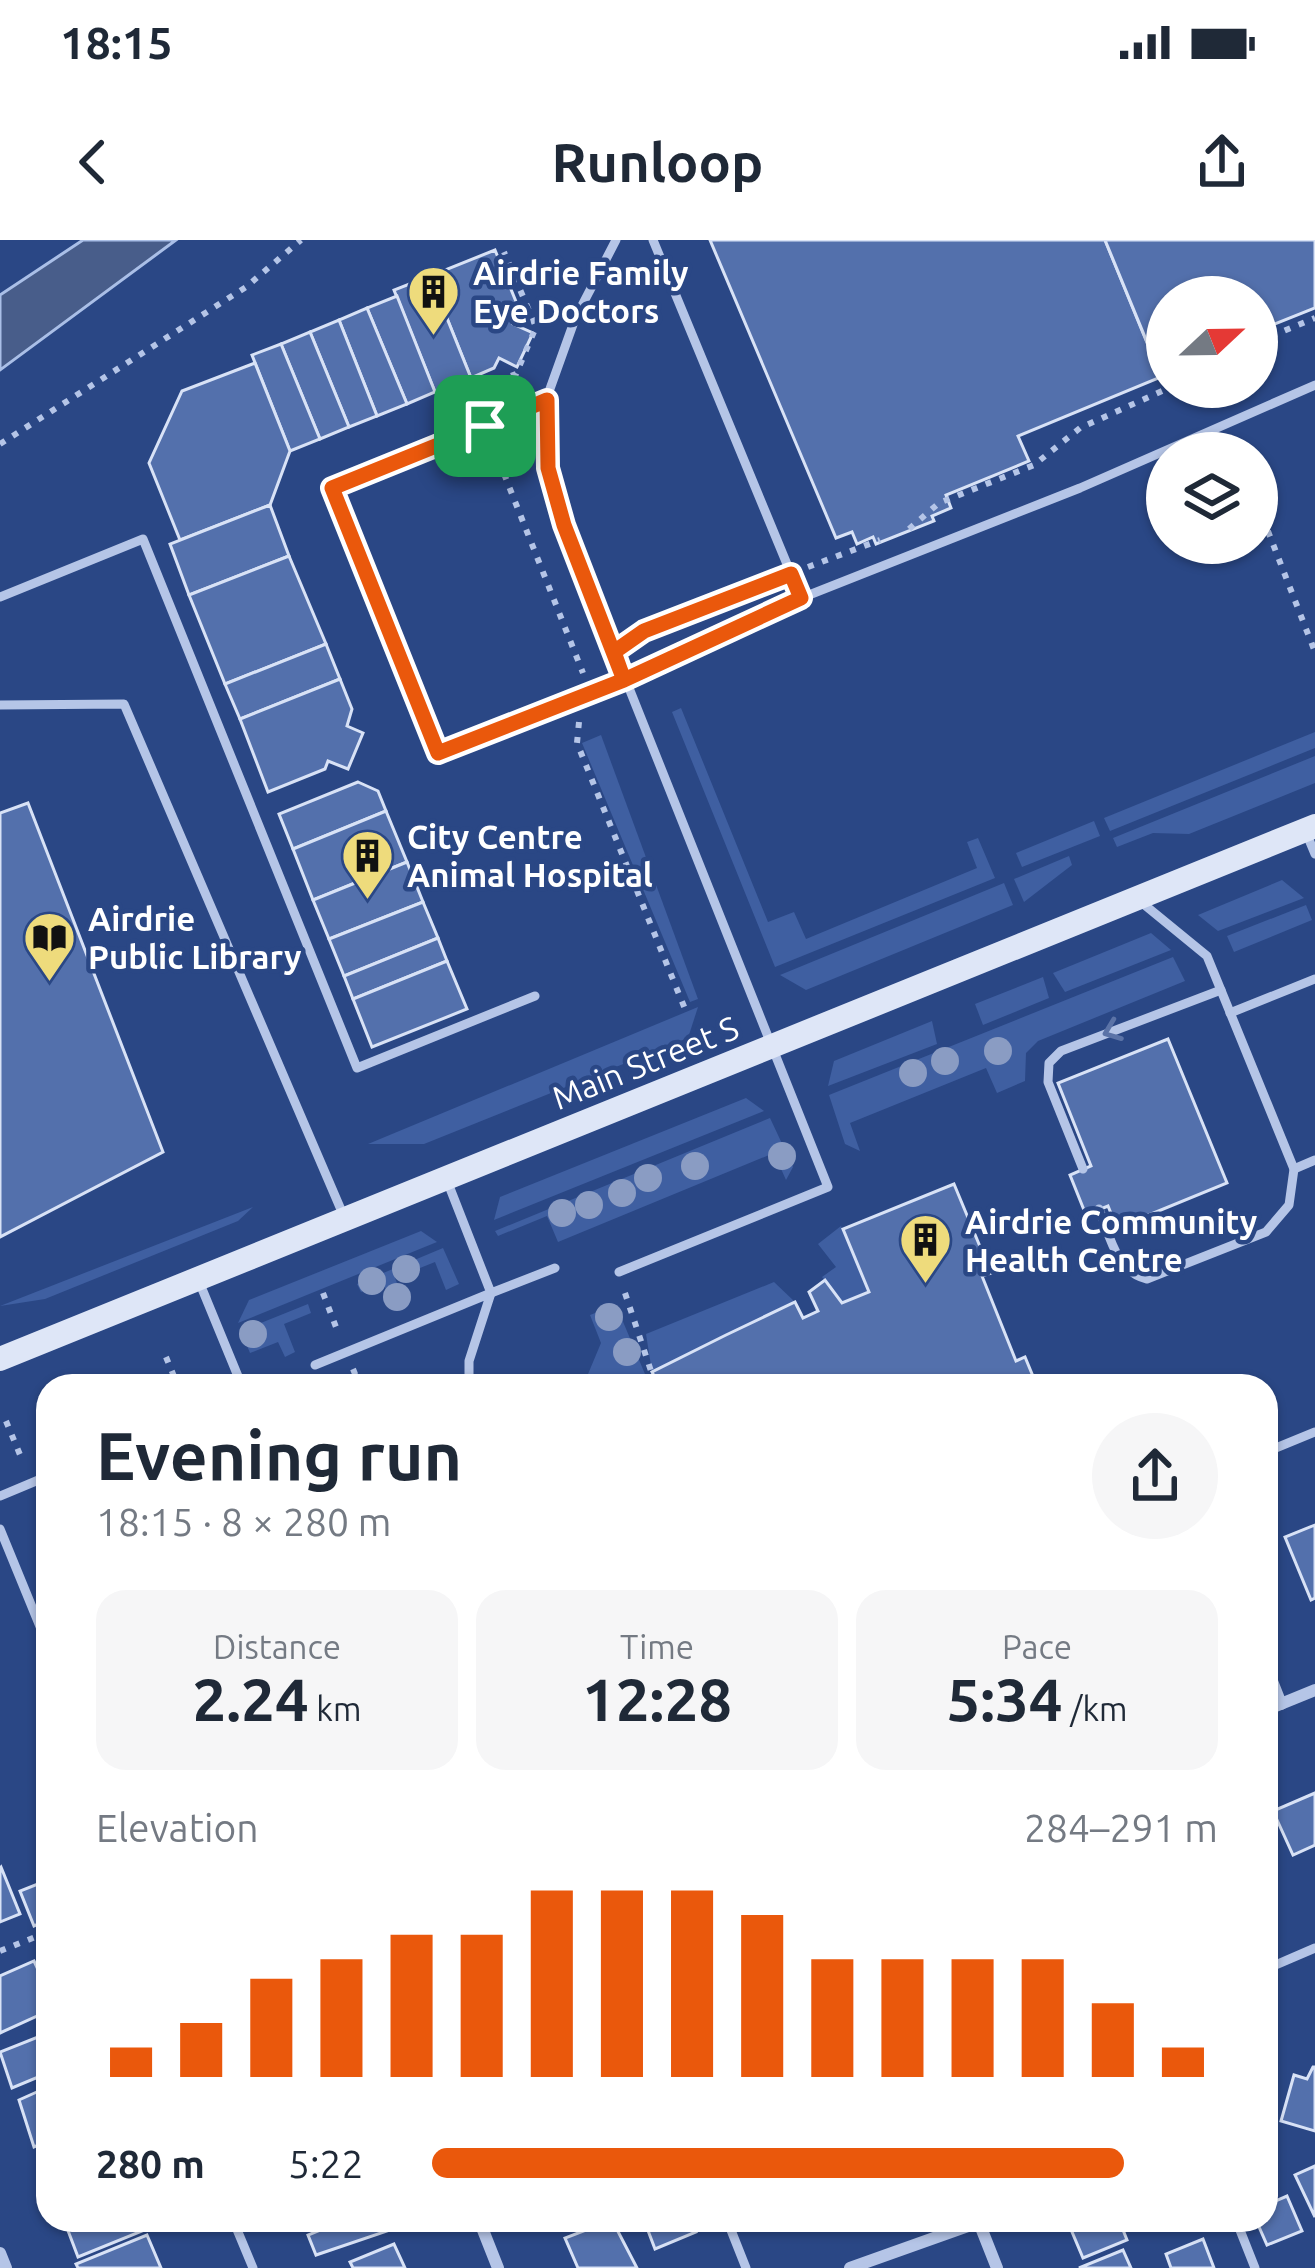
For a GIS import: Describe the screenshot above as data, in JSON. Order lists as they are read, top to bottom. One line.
{"streets":{"main road":["Main Street S"]},"places":{"building":["Airdrie Family Eye Doctors","City Centre Animal Hospital","Airdrie Community Health Centre"],"library":["Airdrie Public Library"]},"north":"right","page":{"status":"18:15","header":"Runloop","heading":["Evening run","18:15 · 8 × 280 m"],"stats":[["Distance","2.24 km"],["Time","12:28"],["Pace","5:34 /km"]],"chart":["Elevation","284–291 m"],"list":[{"name":"280 m","note":"5:22"}]}}
